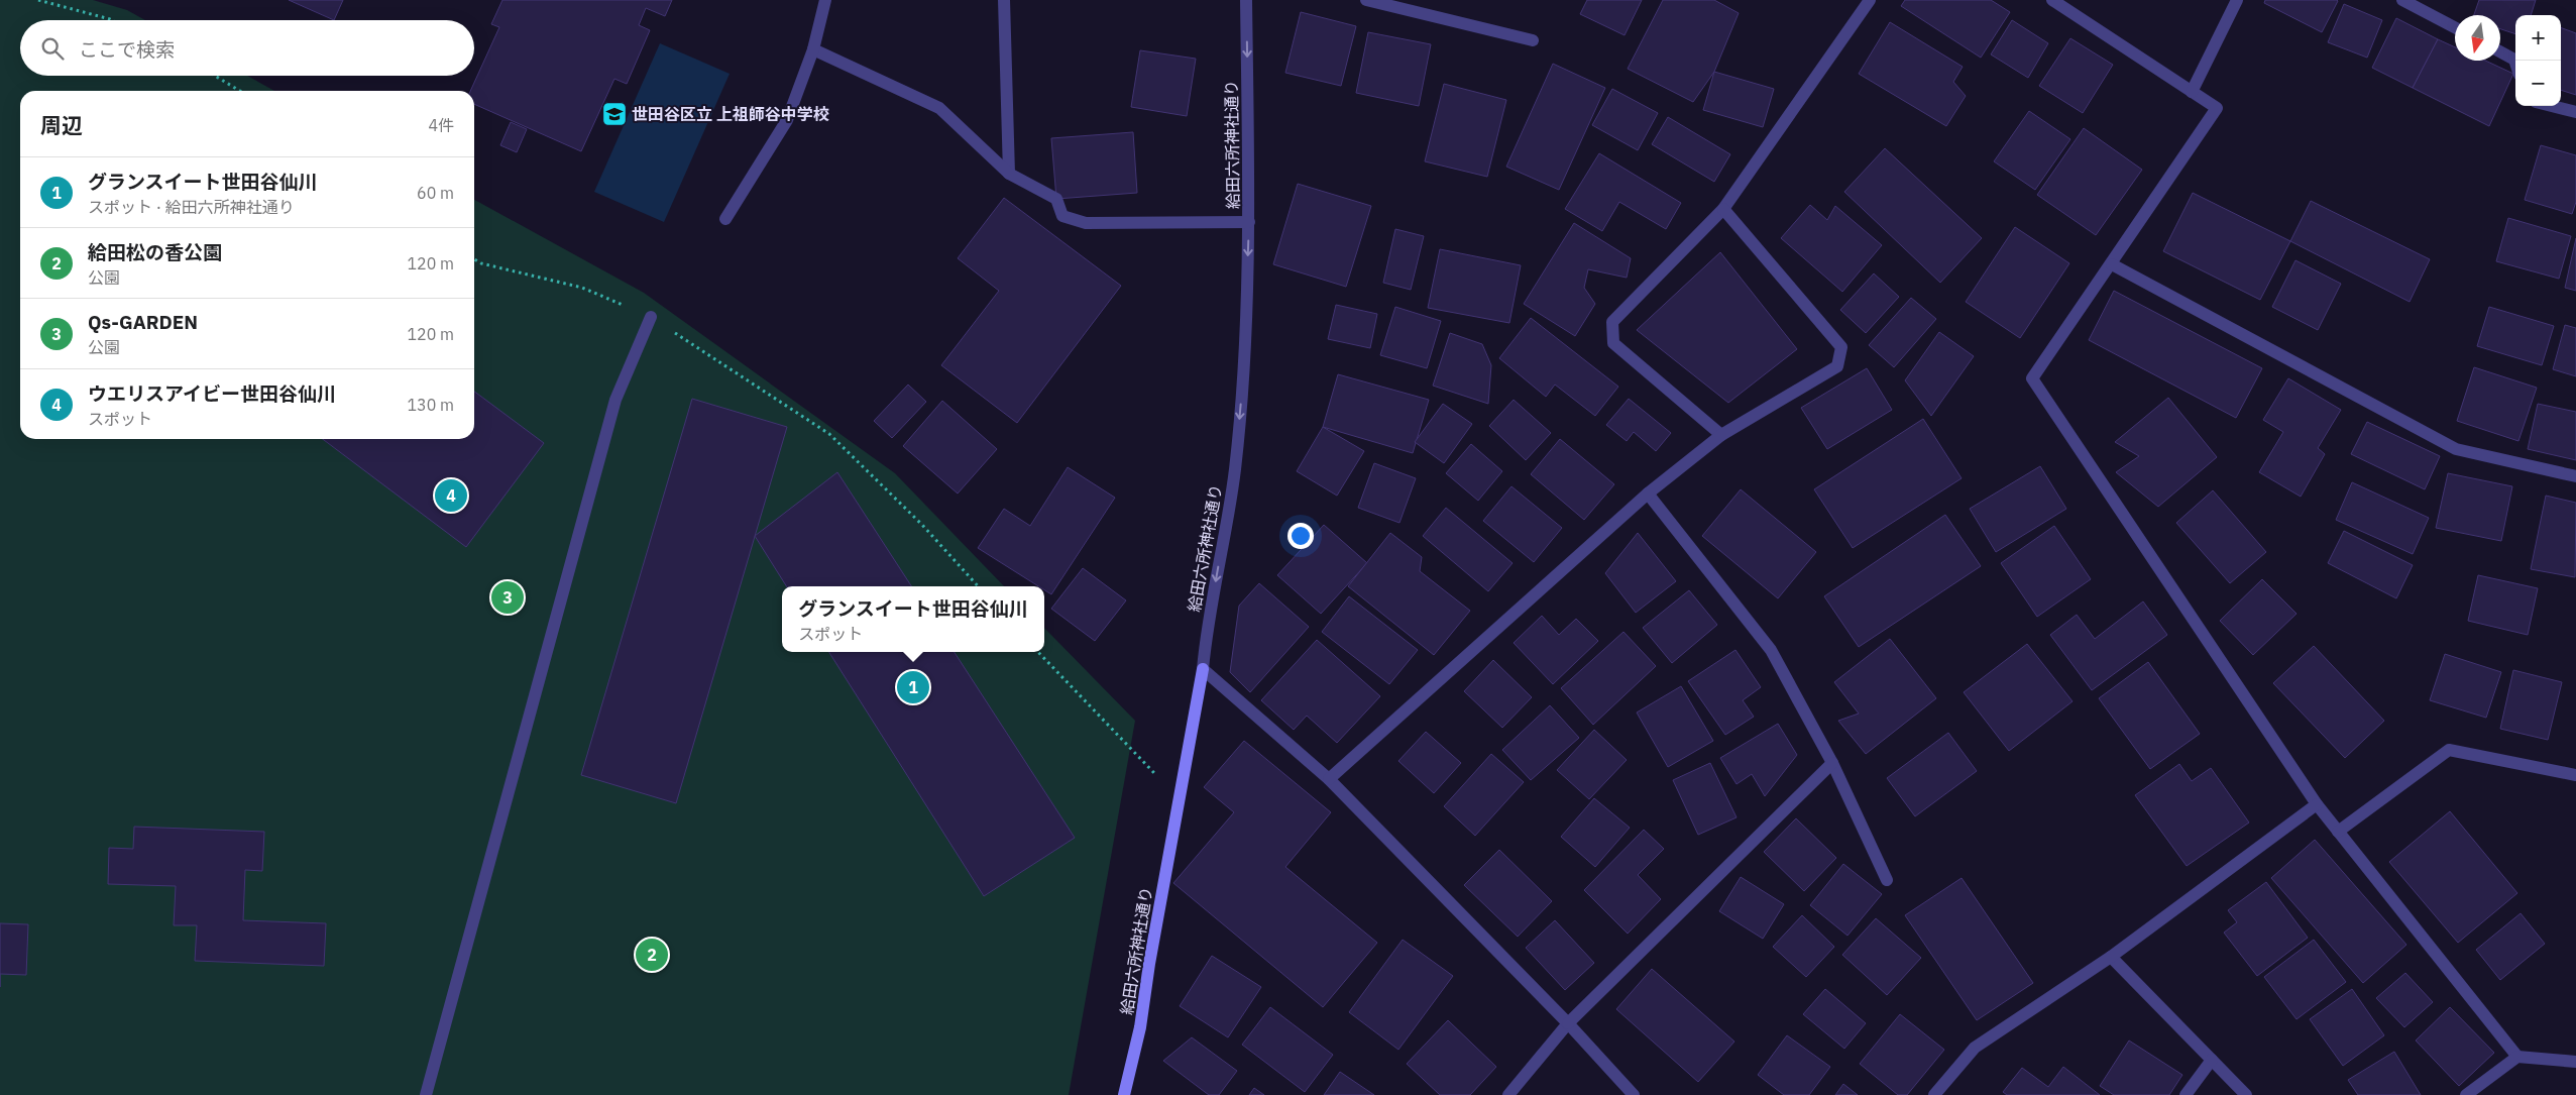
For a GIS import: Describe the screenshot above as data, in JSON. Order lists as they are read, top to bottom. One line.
{"streets":{"street":["給田六所神社通り"]},"one_way":["給田六所神社通り"],"places":{"school or university":["世田谷区立 上祖師谷中学校"]},"north":"bottom","page":{"map_buttons":["+","−"],"search":"ここで検索","heading":["周辺","4件"],"list":[{"mark":"1","name":"グランスイート世田谷仙川","note":"スポット · 給田六所神社通り","value":"60 m"},{"mark":"2","name":"給田松の香公園","note":"公園","value":"120 m"},{"mark":"3","name":"Qs-GARDEN","note":"公園","value":"120 m"},{"mark":"4","name":"ウエリスアイビー世田谷仙川","note":"スポット","value":"130 m"}],"pins":["4","3","1","2"],"popup":["グランスイート世田谷仙川","スポット"]}}
